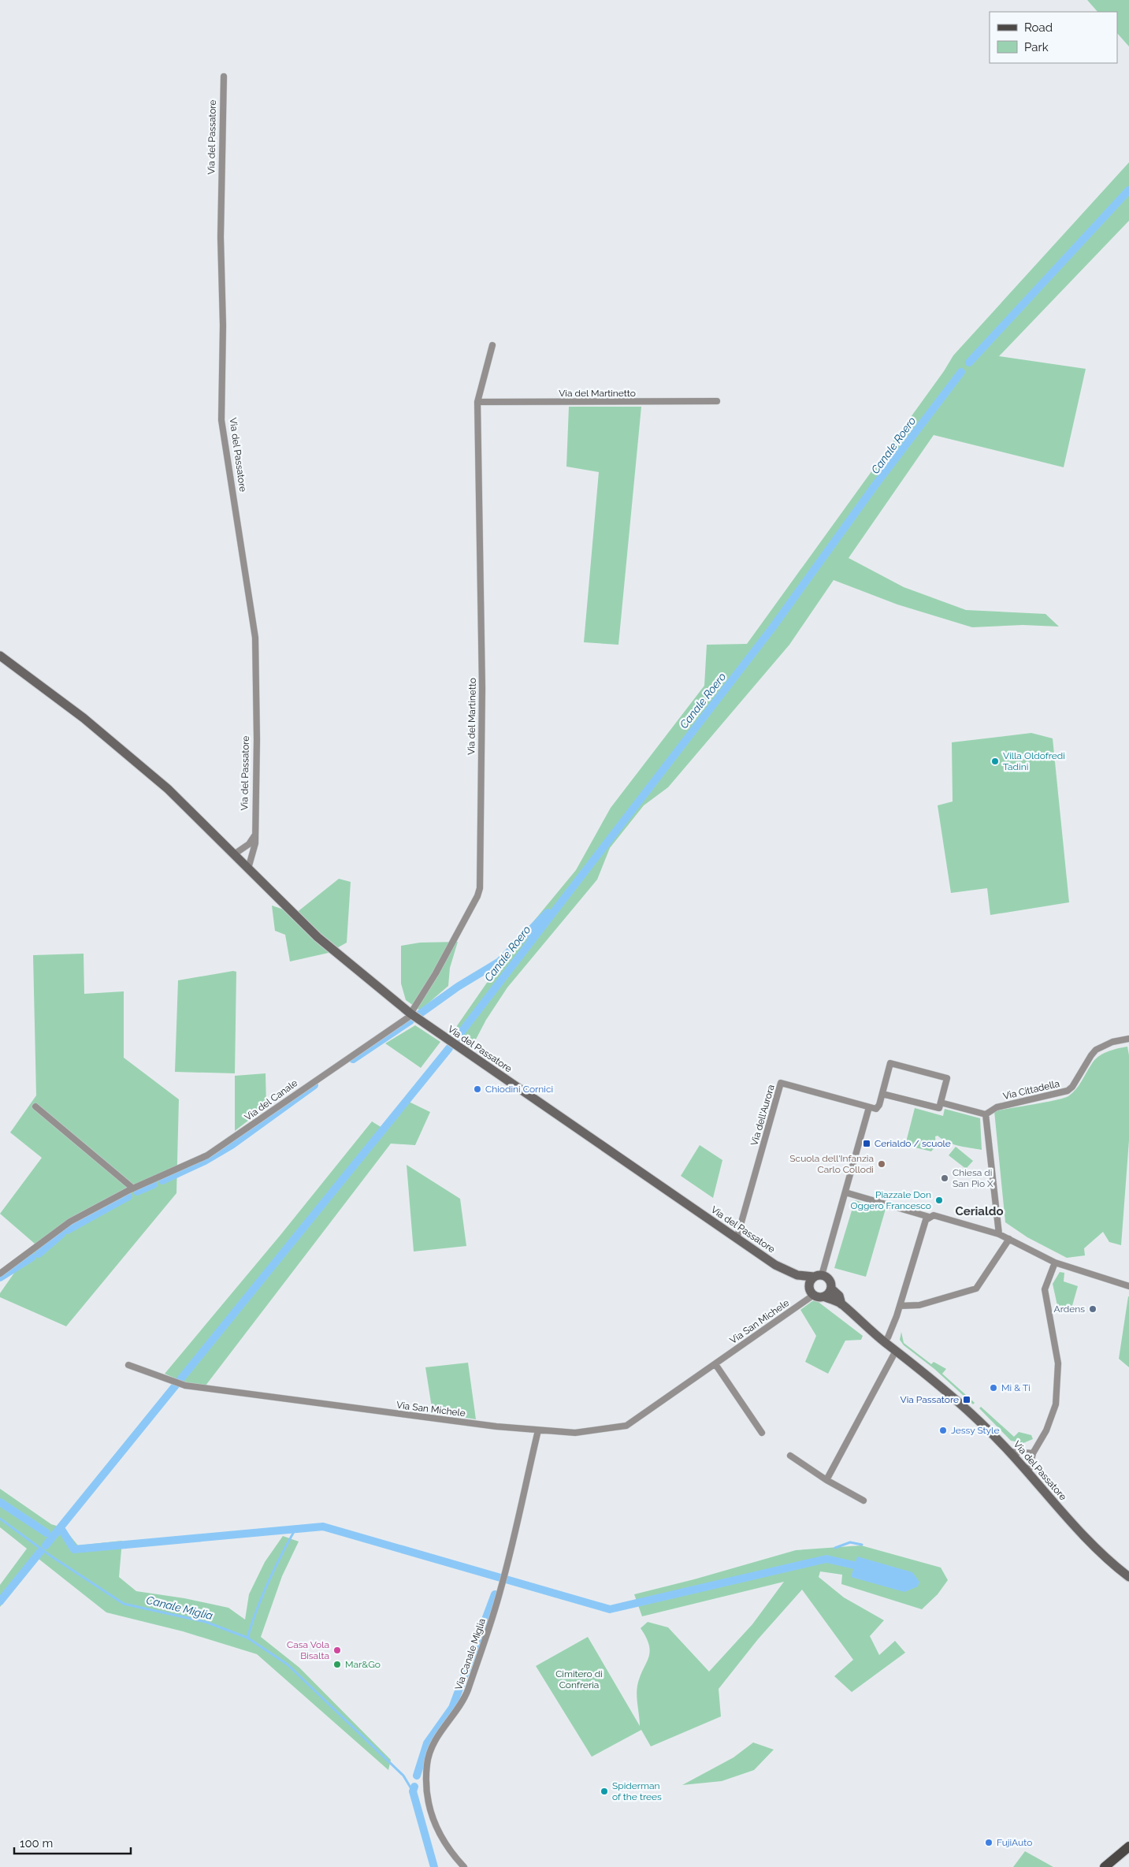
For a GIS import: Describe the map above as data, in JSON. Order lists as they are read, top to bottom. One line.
{"streets":{"street":["Via del Passatore","Via del Martinetto","Via Cittadella","Via del Canale","Via dell'Aurora","Via San Michele","Via Canale Miglia"]},"crossings":[["Via del Passatore","Via del Martinetto"],["Via del Passatore","Via del Canale"],["Via del Passatore","Via dell'Aurora"],["Via del Passatore","Via San Michele"],["Via del Martinetto","Via del Canale"],["Via San Michele","Via Canale Miglia"]],"districts":["Cerialdo"],"water":["Canale Roero","Canale Miglia"],"parks":["Cimitero di Confreria"],"places":{"other":["Villa Oldofredi Tadini","Chiodini Cornici","Scuola dell'Infanzia Carlo Collodi","Chiesa di San Pio X","Piazzale Don Oggero Francesco","Ardens","Mi & Ti","Jessy Style","Casa Vola Bisalta","Mar&Go","Spiderman of the trees","FujiAuto"],"transit":["Cerialdo / scuole","Via Passatore"]},"legend":["Road","Park"],"scale_bar":"100 m"}
